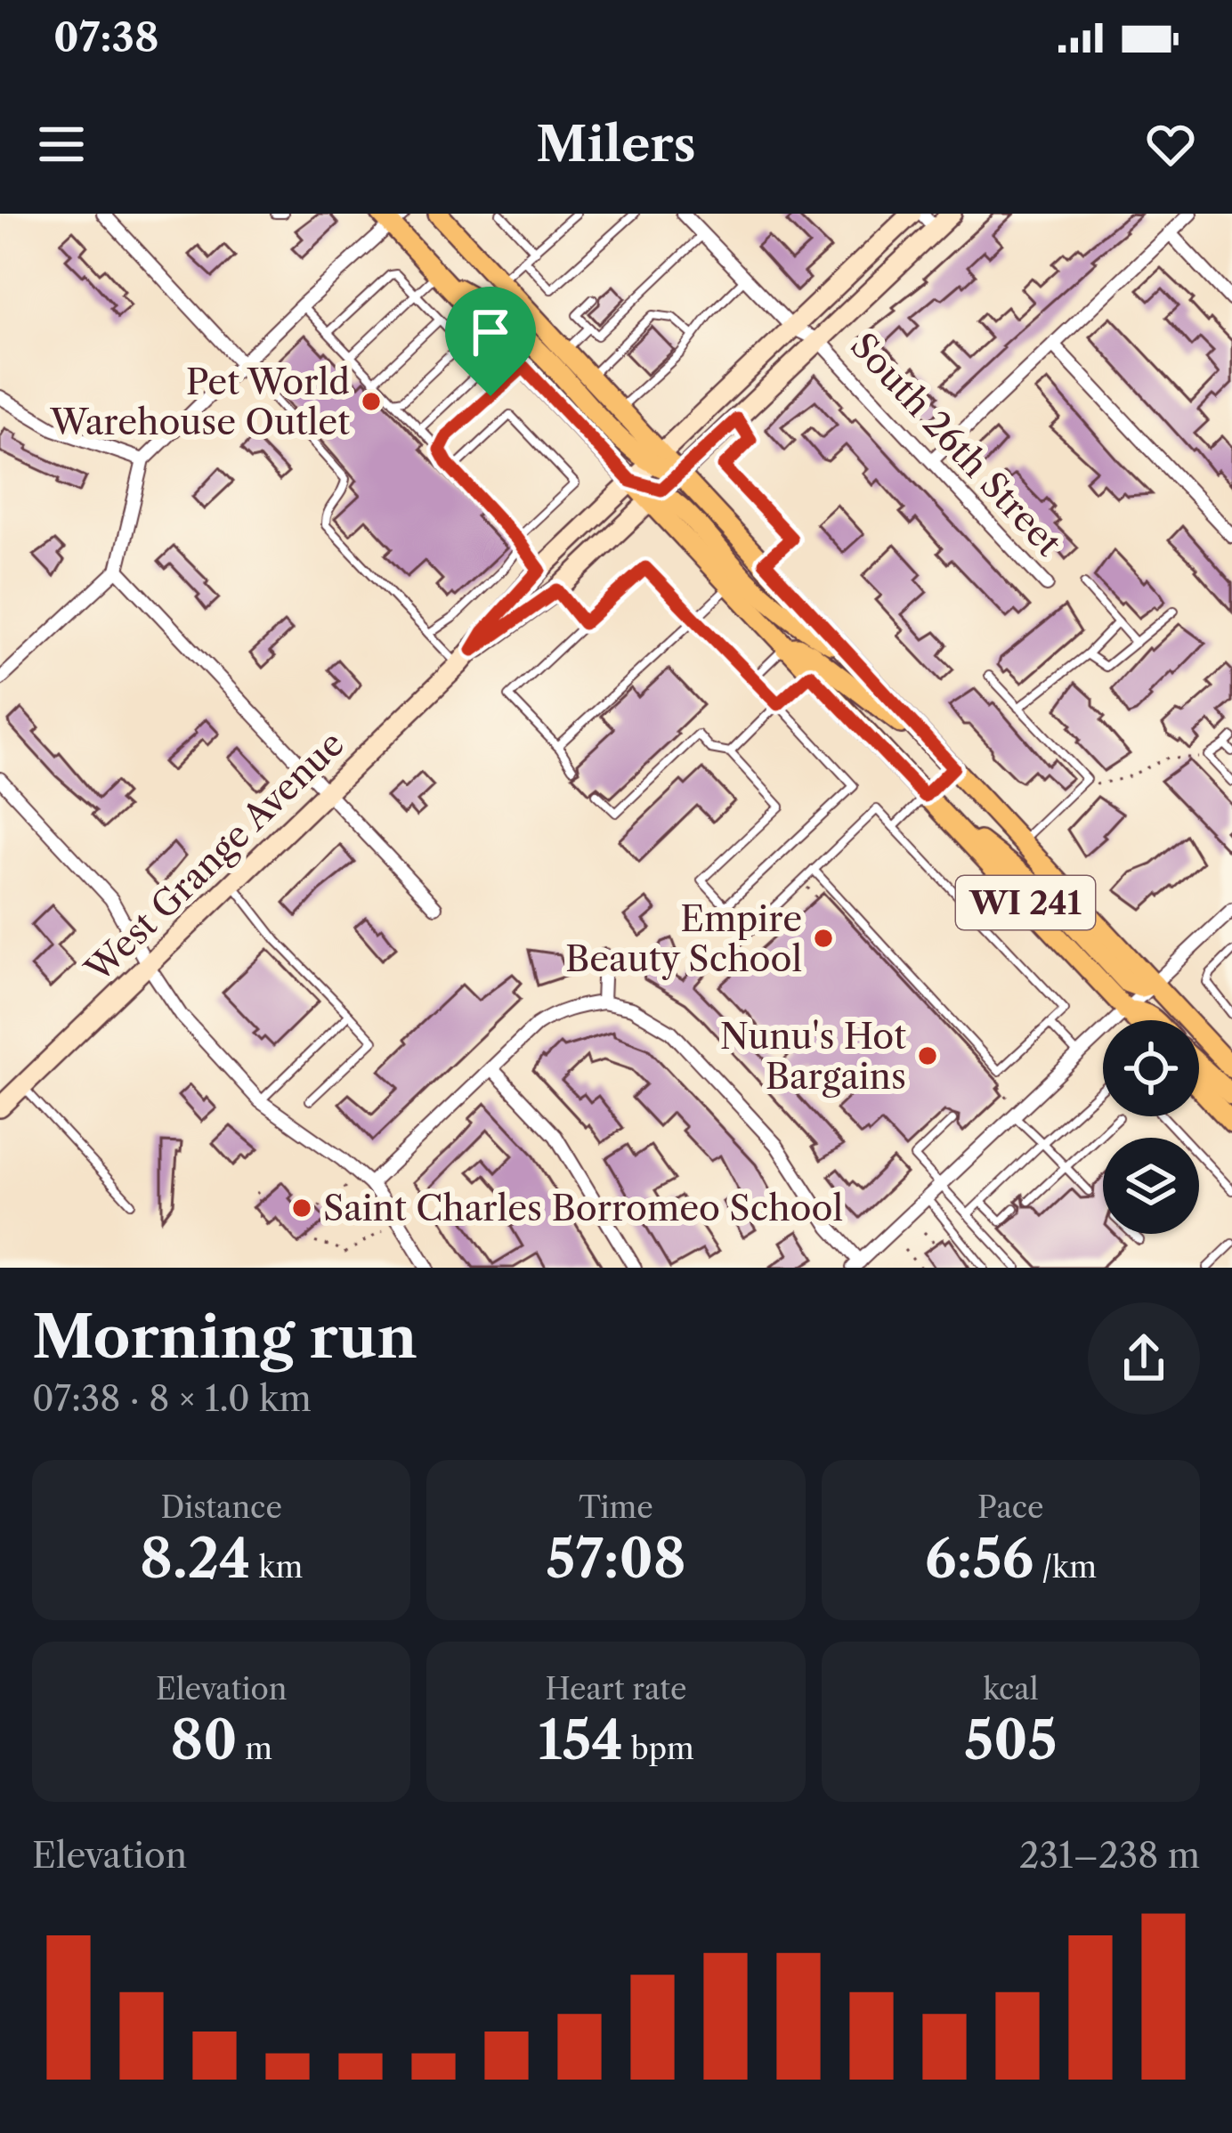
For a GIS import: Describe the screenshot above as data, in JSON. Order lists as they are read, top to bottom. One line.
{"streets":{"main road":["WI 241"],"street":["South 26th Street","West Grange Avenue"]},"crossings":[["South 26th Street","West Grange Avenue"],["West Grange Avenue","WI 241"]],"places":["Pet World Warehouse Outlet","Empire Beauty School","Nunu's Hot Bargains","Saint Charles Borromeo School"],"page":{"status":"07:38","header":"Milers","heading":["Morning run","07:38 · 8 × 1.0 km"],"stats":[["Distance","8.24 km"],["Time","57:08"],["Pace","6:56 /km"],["Elevation","80 m"],["Heart rate","154 bpm"],["kcal","505"]],"chart":["Elevation","231–238 m"]}}
